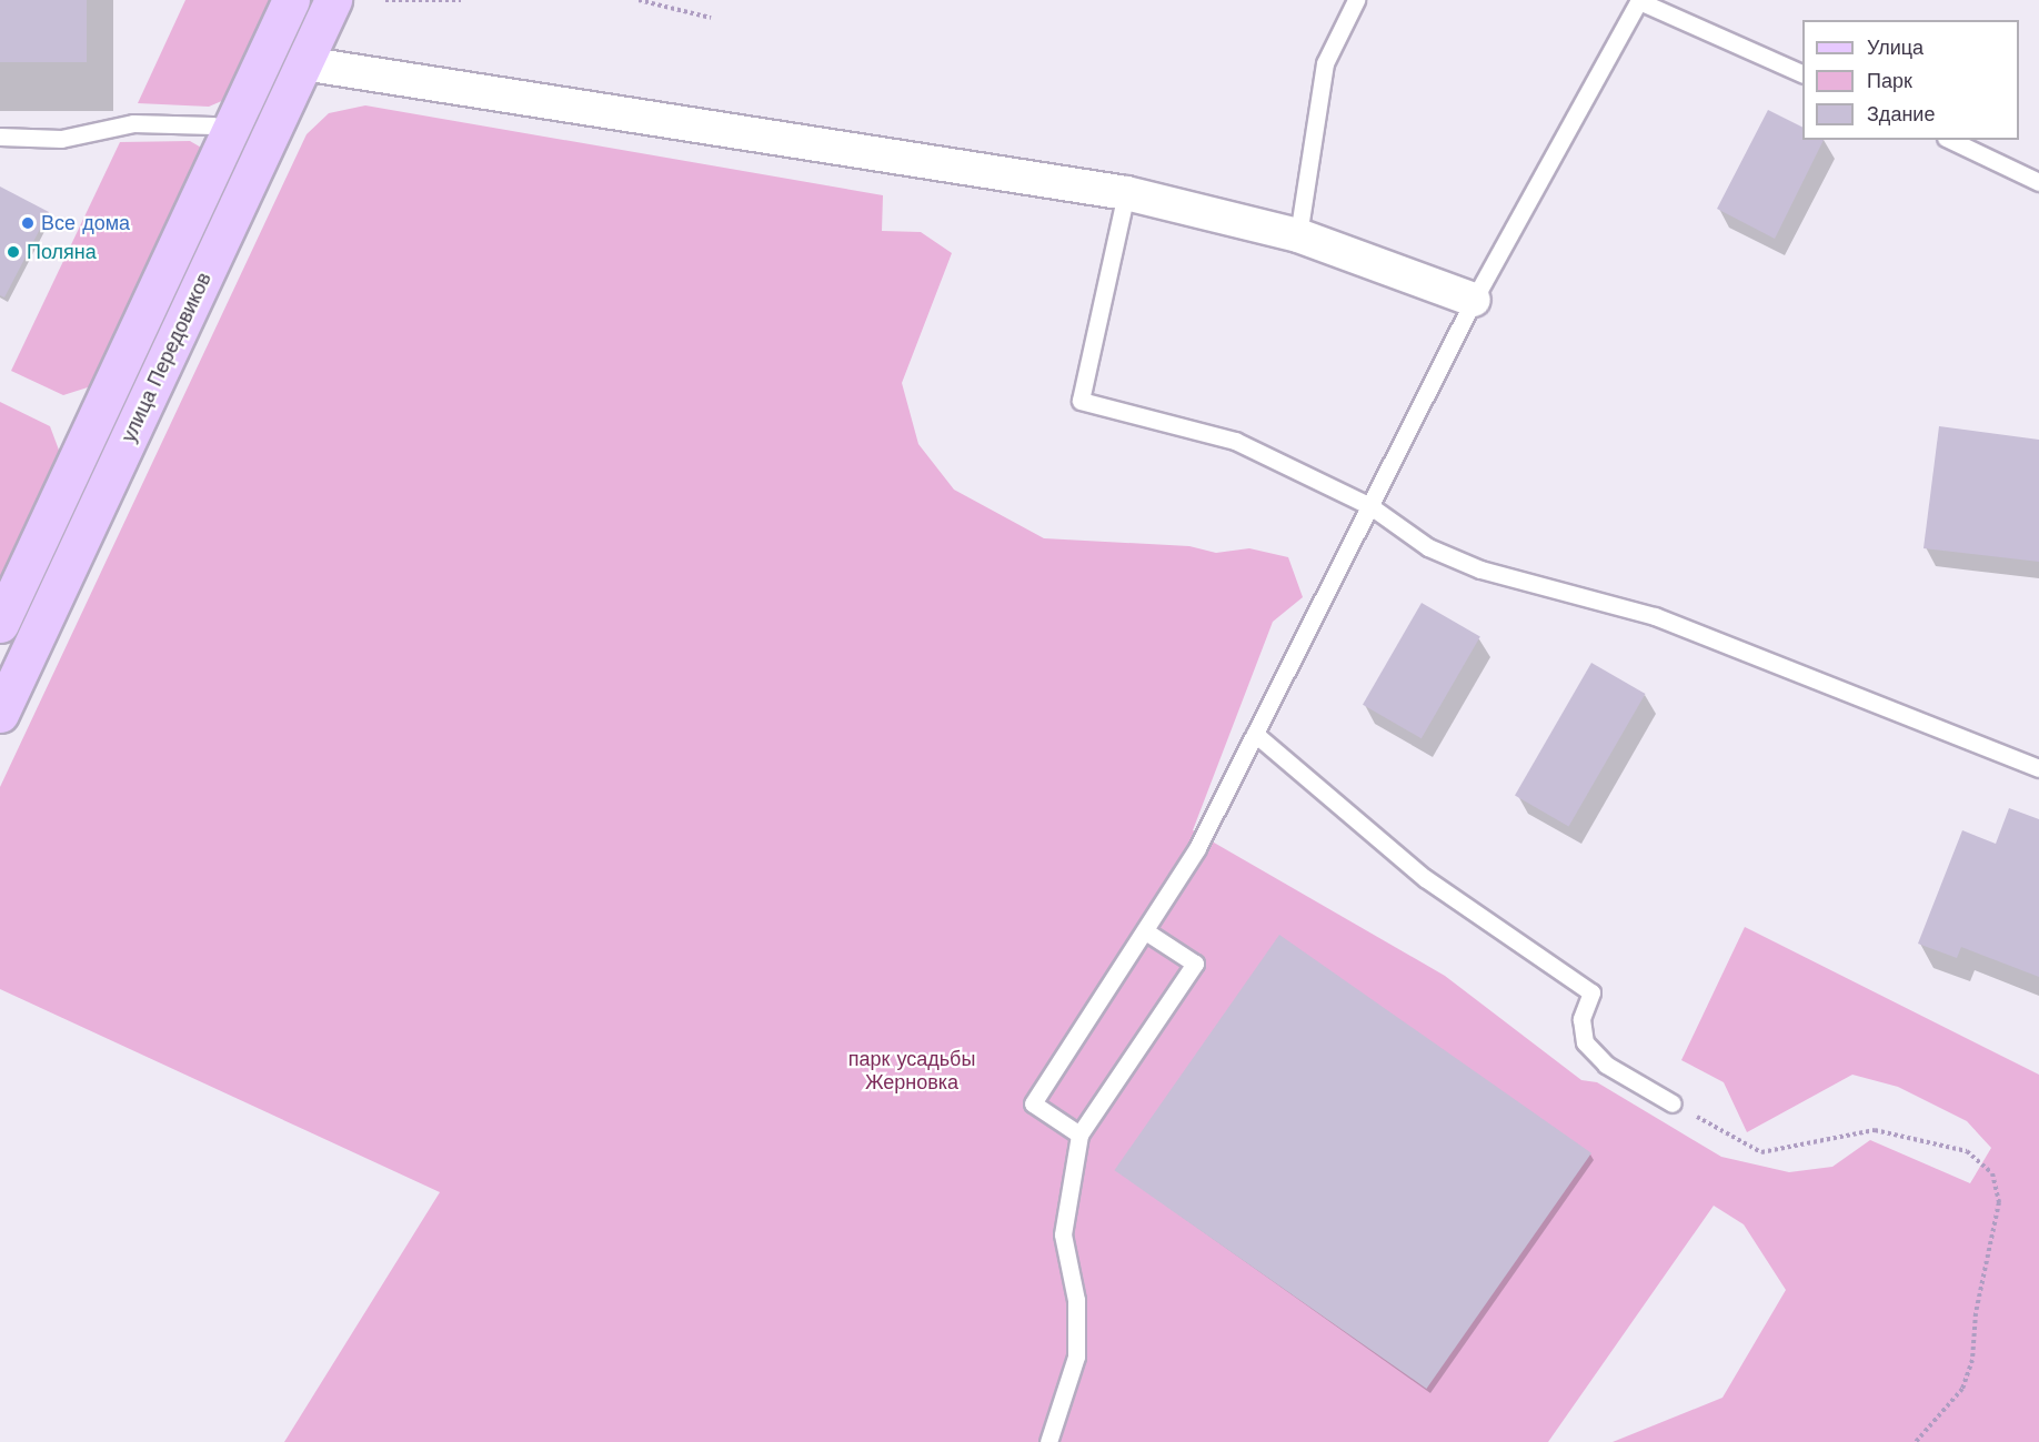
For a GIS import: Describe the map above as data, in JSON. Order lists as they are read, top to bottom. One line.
{"streets":{"main road":["улица Передовиков"]},"parks":["парк усадьбы Жерновка"],"places":["Все дома","Поляна"],"legend":["Улица","Парк","Здание"]}
